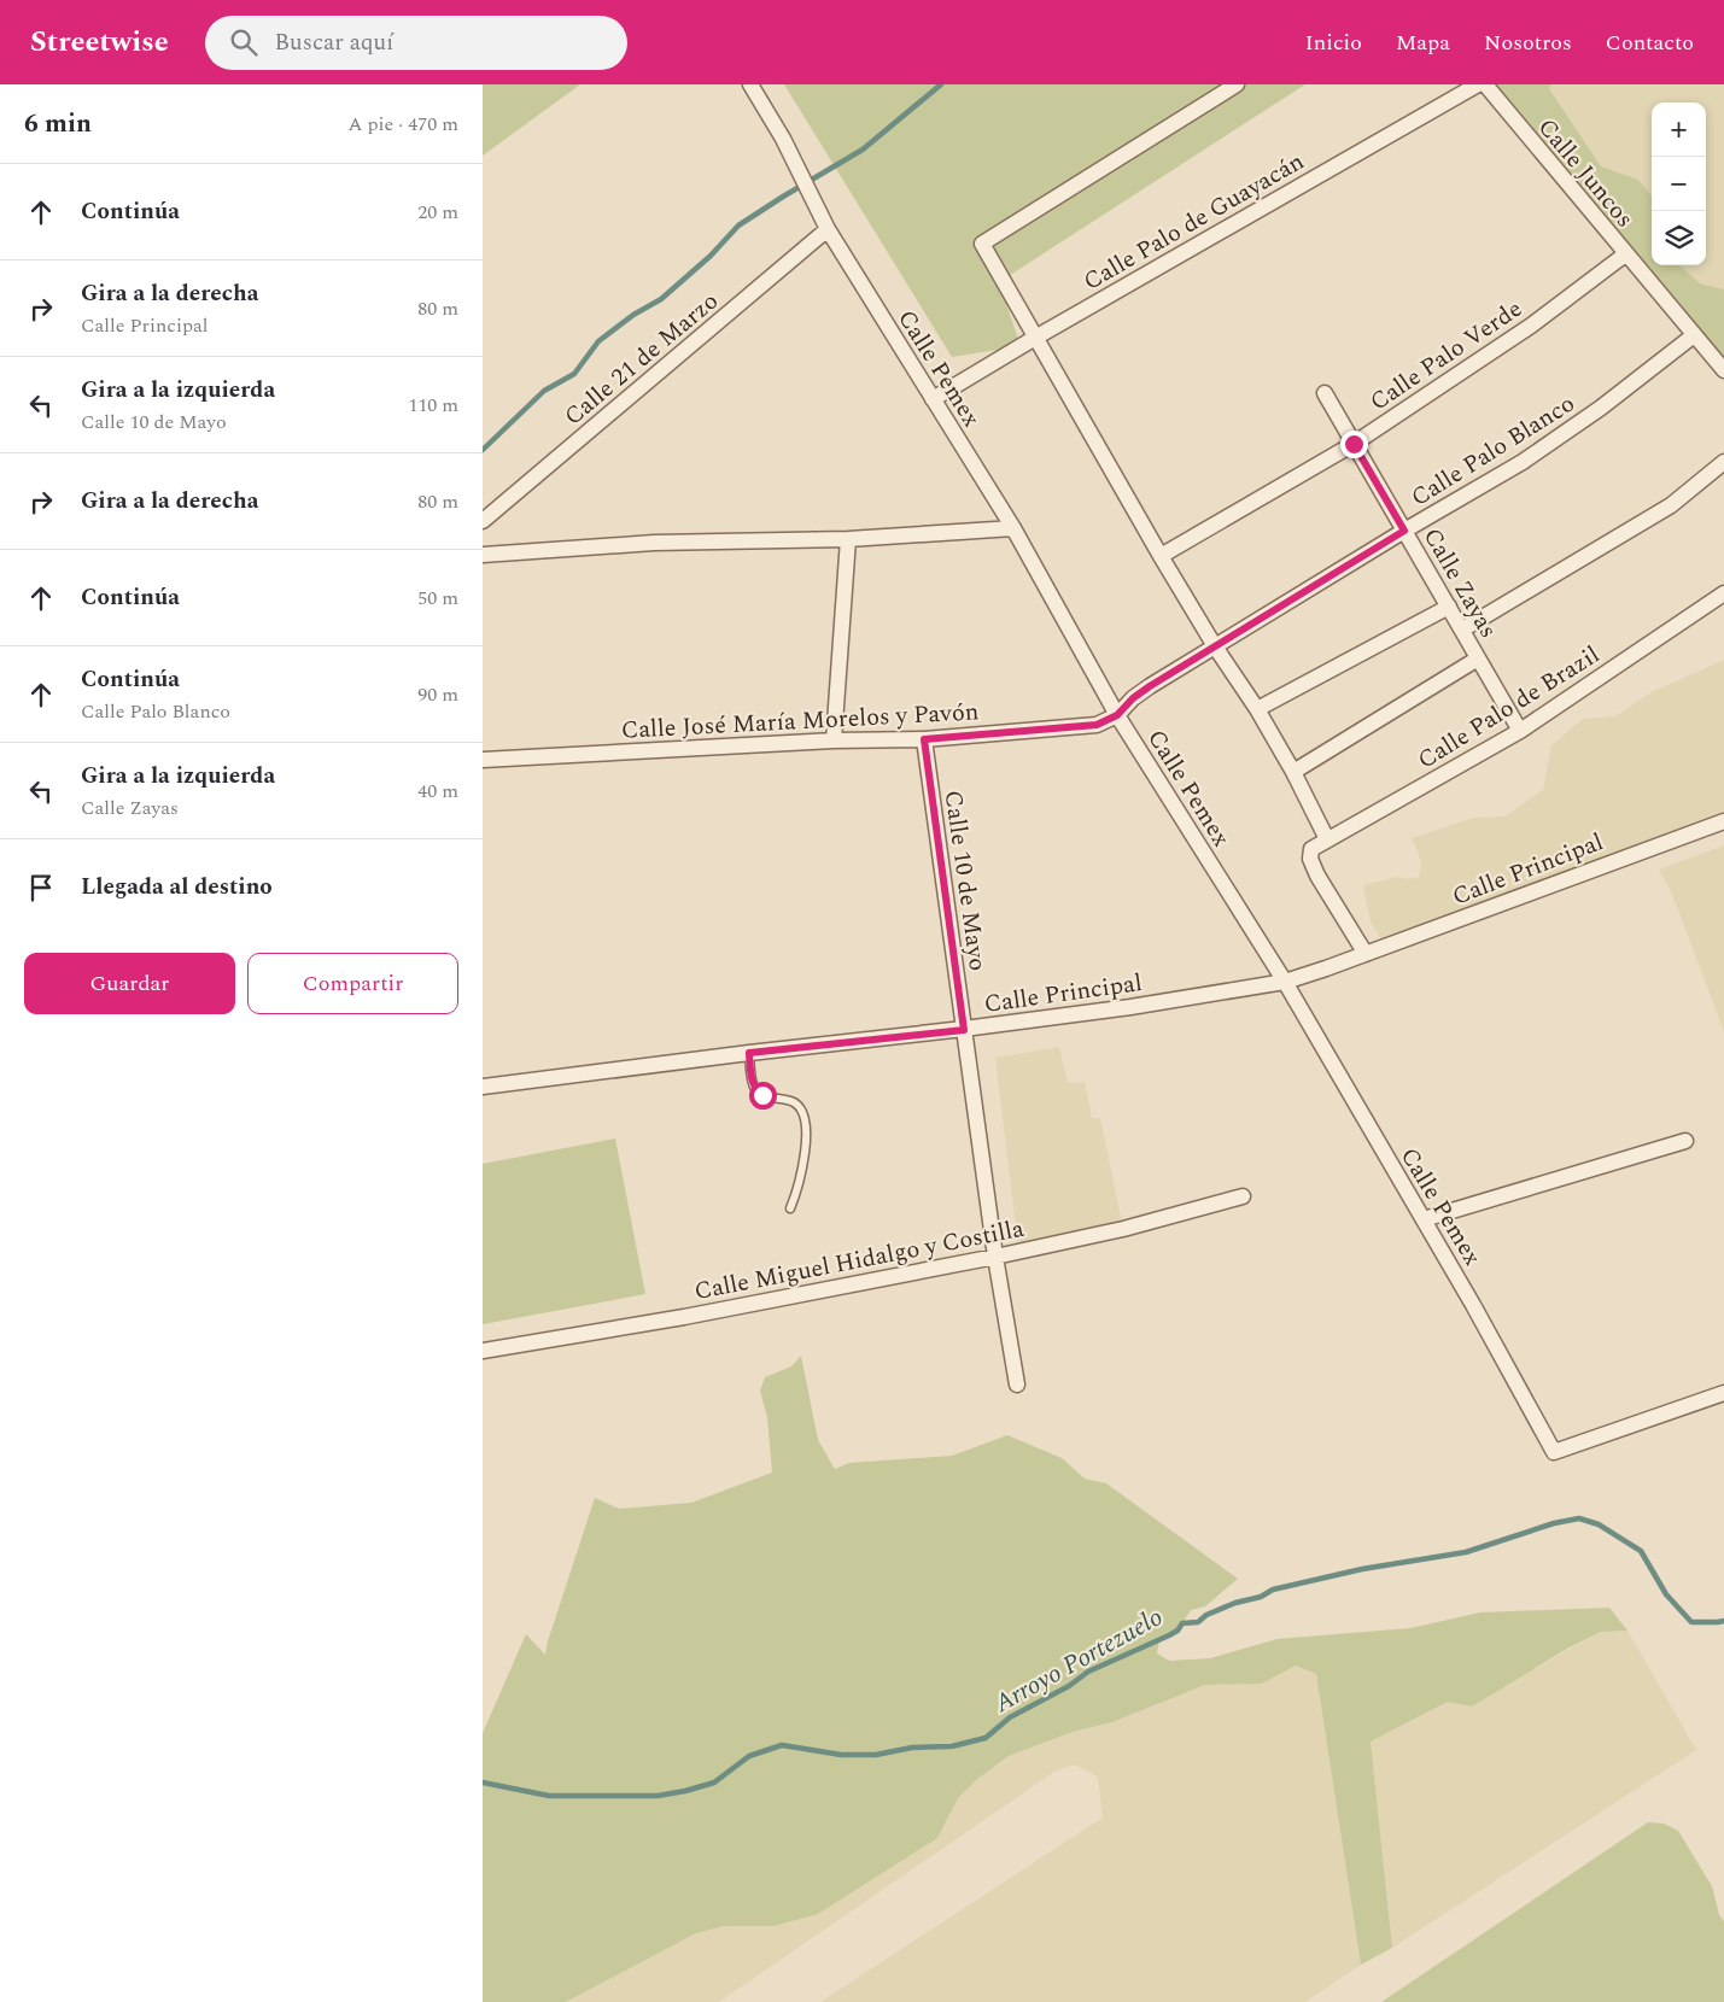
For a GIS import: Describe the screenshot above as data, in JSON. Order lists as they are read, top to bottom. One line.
{"streets":{"street":["Calle Juncos","Calle Palo de Guayacán","Calle Palo Verde","Calle 21 de Marzo","Calle Pemex","Calle Palo Blanco","Calle Zayas","Calle Palo de Brazil","Calle José María Morelos y Pavón","Calle Principal","Calle 10 de Mayo","Calle Miguel Hidalgo y Costilla"]},"crossings":[["Calle Juncos","Calle Palo Verde"],["Calle Juncos","Calle Palo Blanco"],["Calle Palo de Guayacán","Calle Pemex"],["Calle Palo Verde","Calle Zayas"],["Calle 21 de Marzo","Calle Pemex"],["Calle Pemex","Calle Palo Blanco"],["Calle Pemex","Calle José María Morelos y Pavón"],["Calle Pemex","Calle Principal"],["Calle Palo Blanco","Calle Zayas"],["Calle Palo Blanco","Calle José María Morelos y Pavón"],["Calle Zayas","Calle Palo de Brazil"],["Calle Palo de Brazil","Calle Principal"],["Calle José María Morelos y Pavón","Calle 10 de Mayo"],["Calle Principal","Calle 10 de Mayo"],["Calle 10 de Mayo","Calle Miguel Hidalgo y Costilla"]],"water":["Arroyo Portezuelo"],"page":{"header":"Streetwise","search":"Buscar aquí","nav":["Inicio","Mapa","Nosotros","Contacto"],"heading":["6 min","A pie · 470 m"],"map_buttons":["+","−"],"list":[["Continúa","20 m"],["Gira a la derecha","Calle Principal","80 m"],["Gira a la izquierda","Calle 10 de Mayo","110 m"],["Gira a la derecha","80 m"],["Continúa","50 m"],["Continúa","Calle Palo Blanco","90 m"],["Gira a la izquierda","Calle Zayas","40 m"],"Llegada al destino"],"buttons":["Guardar","Compartir"]}}
